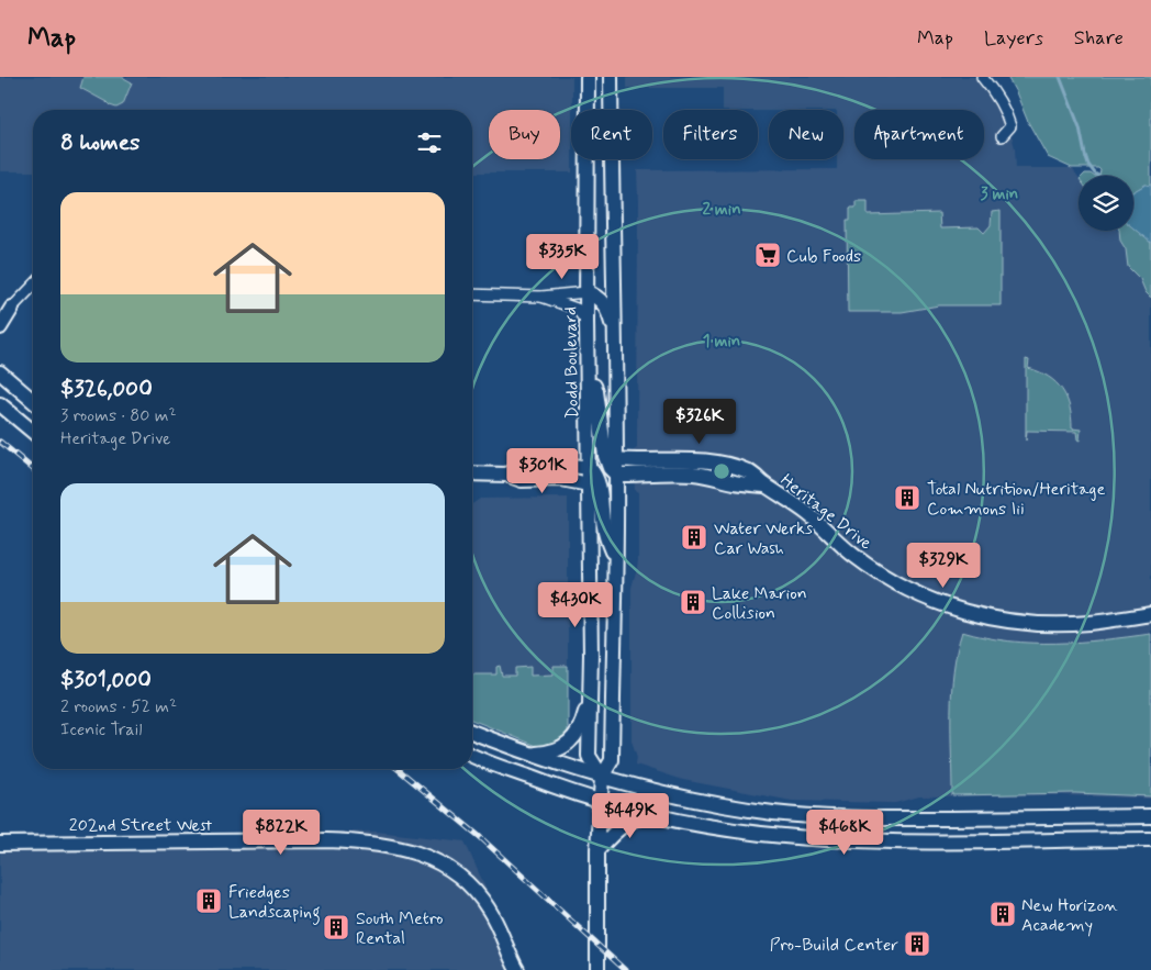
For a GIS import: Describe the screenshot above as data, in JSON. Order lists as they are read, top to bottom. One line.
{"streets":{"main road":["Dodd Boulevard","Heritage Drive","202nd Street West"]},"places":{"supermarket":["Cub Foods"],"building":["Total Nutrition/Heritage Commons Iii","Water Werks Car Wash","Lake Marion Collision","Friedges Landscaping","New Horizon Academy","South Metro Rental","Pro-Build Center"]},"page":{"header":"Map","nav":["Map","Layers","Share"],"chip":["Buy","Rent","Filters","New","Apartment"],"heading":"8 homes","list":[{"name":"$326,000","note":"3 rooms · 80 m² · Heritage Drive"},{"name":"$301,000","note":"2 rooms · 52 m² · Icenic Trail"}],"price":["$335K","$326K","$301K","$329K","$430K","$449K","$822K","$468K"]},"rings":["3 min","2 min","1 min"]}
